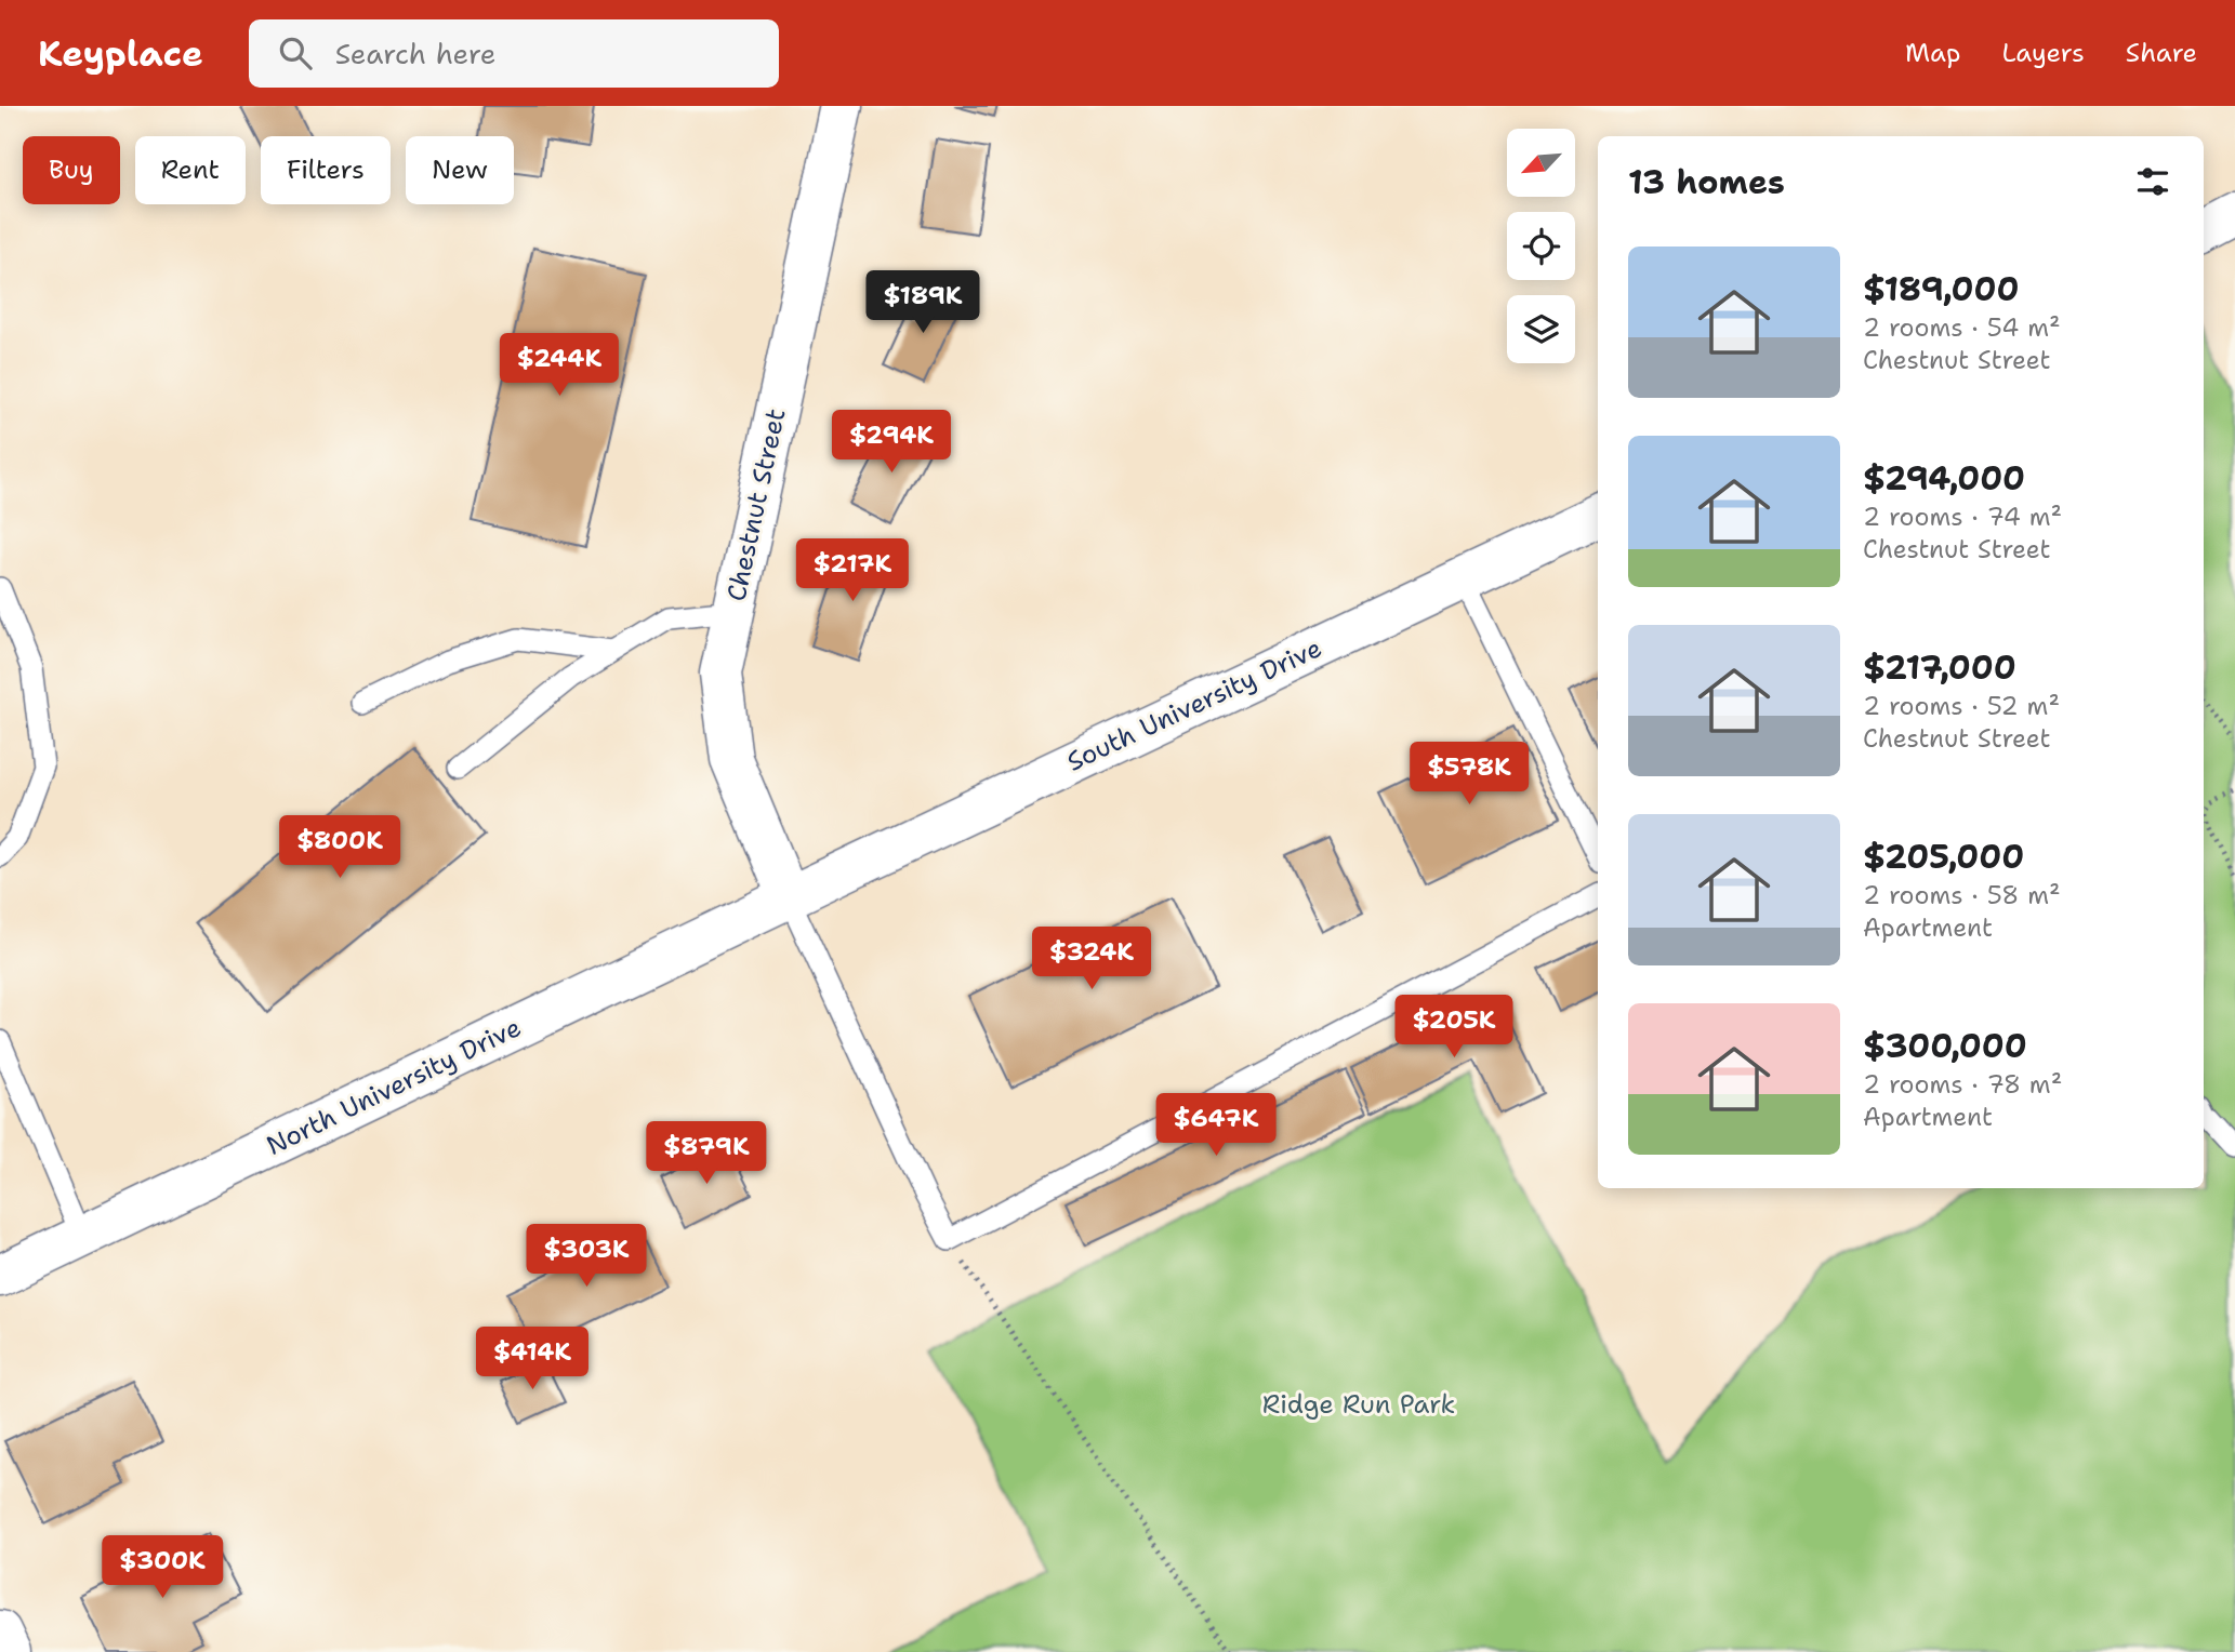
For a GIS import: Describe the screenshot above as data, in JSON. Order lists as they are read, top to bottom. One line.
{"streets":{"street":["Chestnut Street","South University Drive","North University Drive"]},"crossings":[["Chestnut Street","South University Drive"],["Chestnut Street","North University Drive"],["South University Drive","North University Drive"]],"parks":["Ridge Run Park"],"north":"bottom left","page":{"header":"Keyplace","search":"Search here","nav":["Map","Layers","Share"],"chip":["Buy","Rent","Filters","New"],"heading":"13 homes","list":[{"name":"$189,000","note":"2 rooms · 54 m² · Chestnut Street"},{"name":"$294,000","note":"2 rooms · 74 m² · Chestnut Street"},{"name":"$217,000","note":"2 rooms · 52 m² · Chestnut Street"},{"name":"$205,000","note":"2 rooms · 58 m² · Apartment"},{"name":"$300,000","note":"2 rooms · 78 m² · Apartment"}],"price":["$189K","$244K","$294K","$217K","$578K","$800K","$324K","$205K","$647K","$879K","$303K","$414K","$300K"]}}
